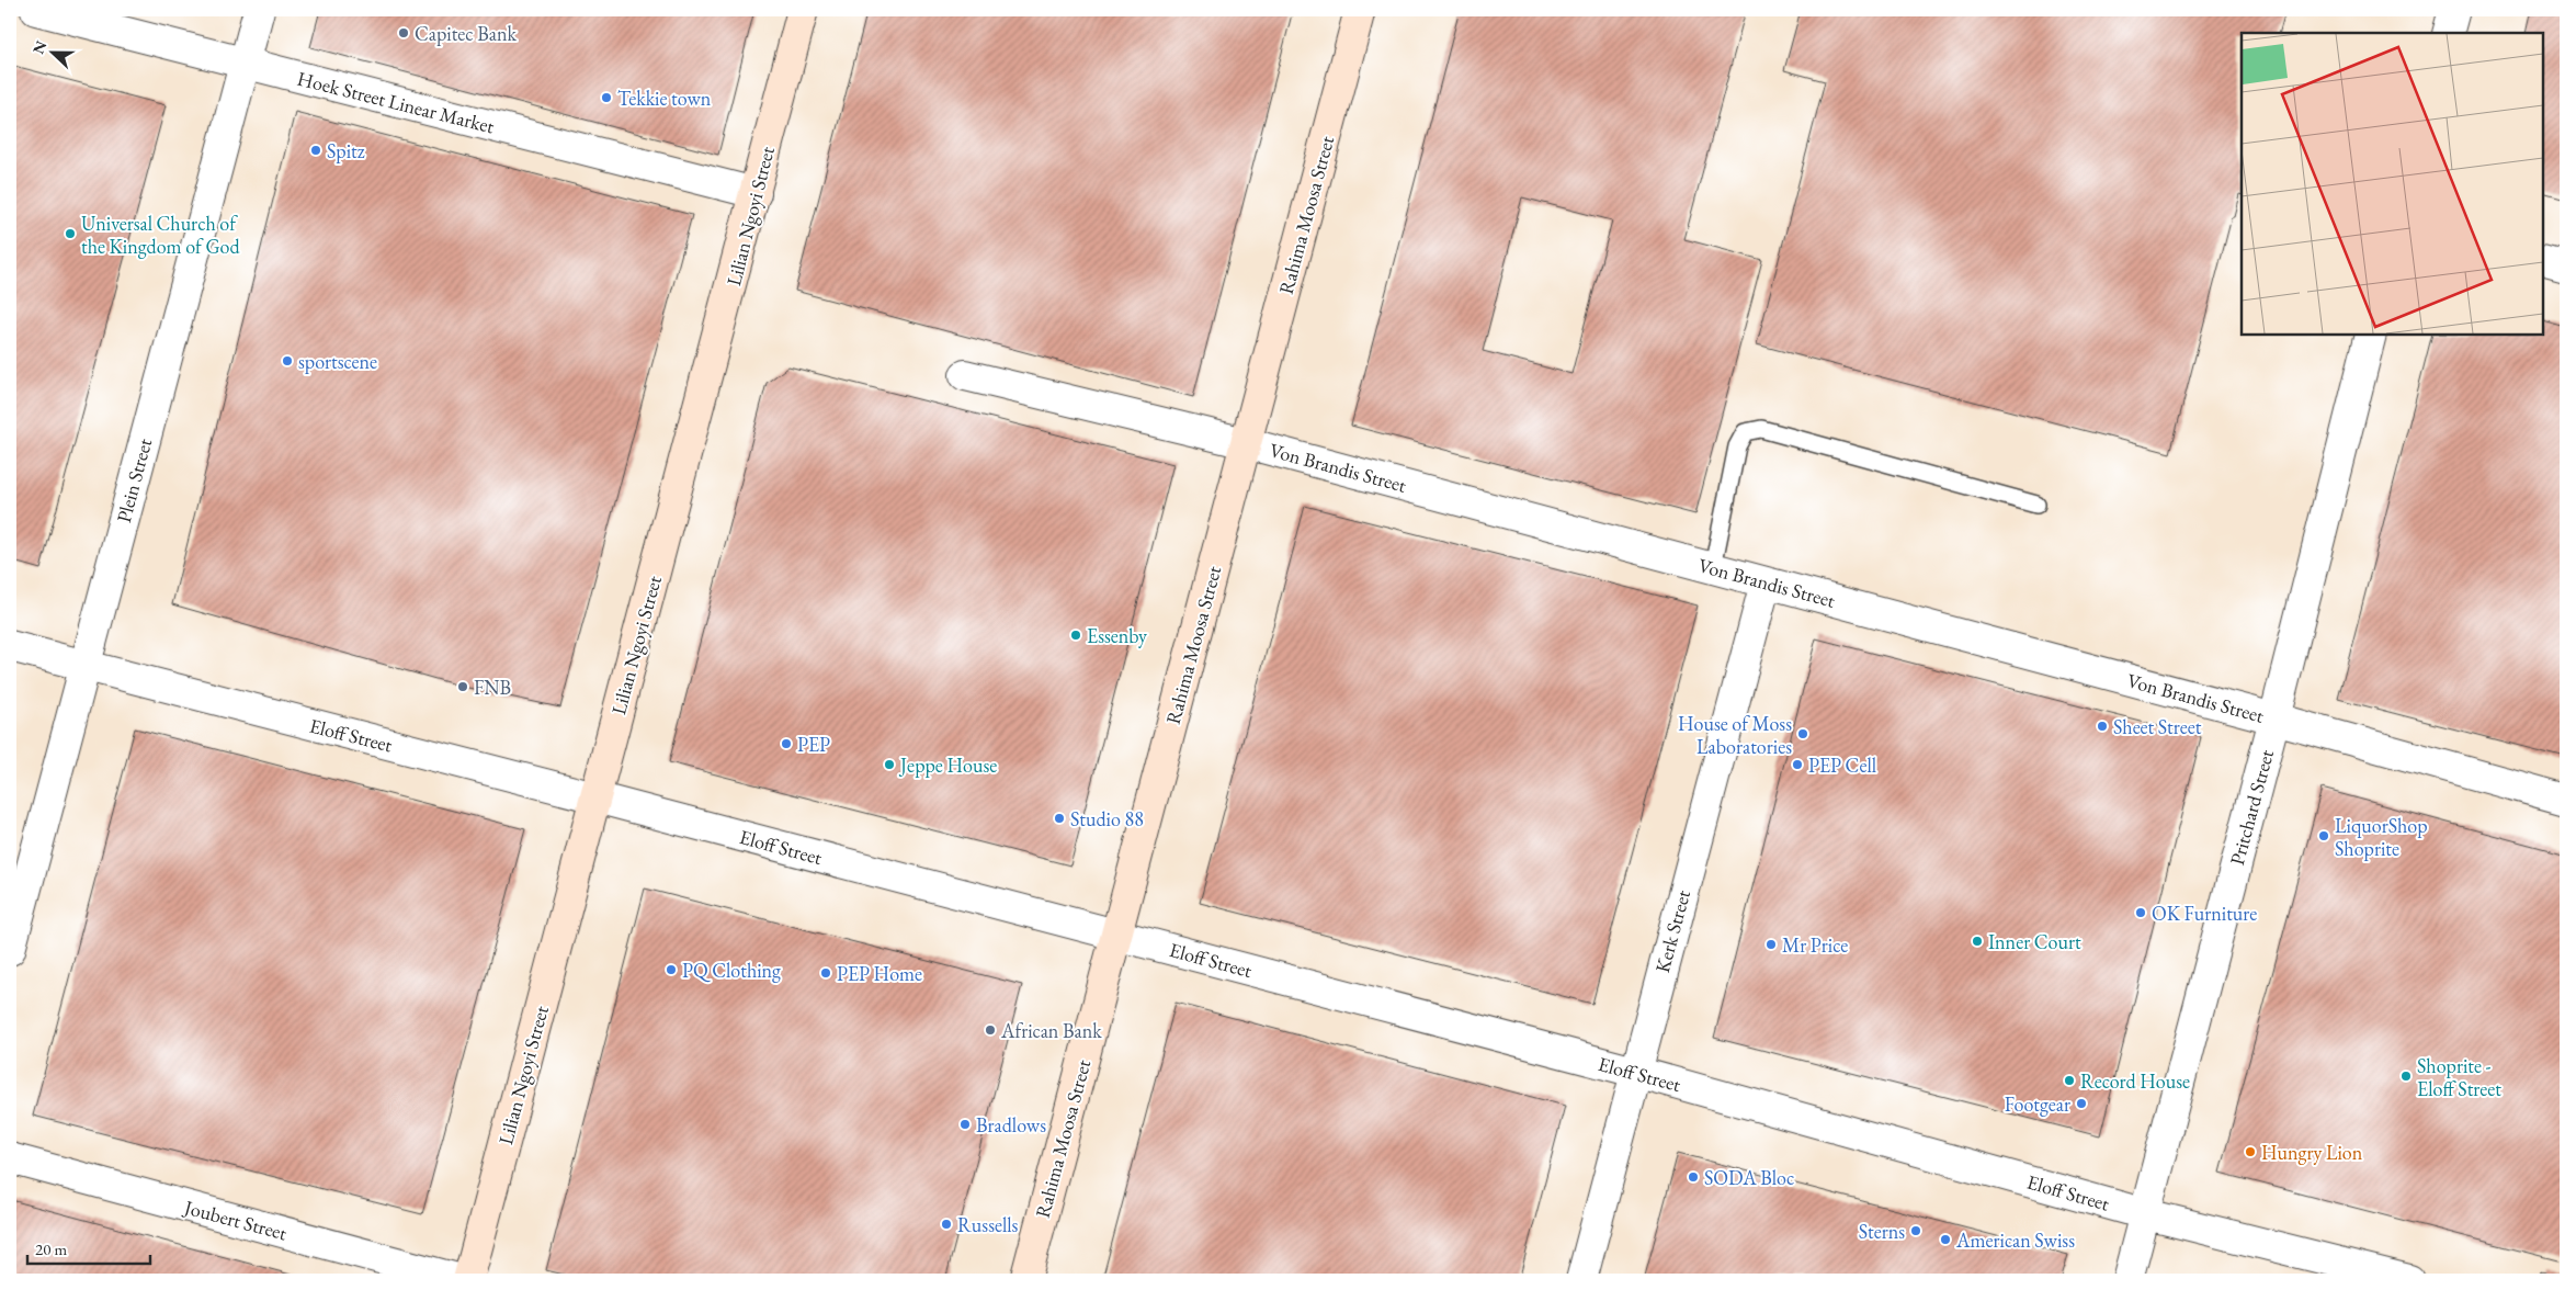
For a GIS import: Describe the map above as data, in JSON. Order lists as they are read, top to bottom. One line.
{"streets":{"street":["Hoek Street Linear Market","Rahima Moosa Street","Lilian Ngoyi Street","Von Brandis Street","Plein Street","Eloff Street","Pritchard Street","Kerk Street","Joubert Street"]},"crossings":[["Hoek Street Linear Market","Lilian Ngoyi Street"],["Hoek Street Linear Market","Plein Street"],["Rahima Moosa Street","Von Brandis Street"],["Rahima Moosa Street","Eloff Street"],["Lilian Ngoyi Street","Eloff Street"],["Von Brandis Street","Pritchard Street"],["Von Brandis Street","Kerk Street"],["Plein Street","Eloff Street"],["Eloff Street","Pritchard Street"],["Eloff Street","Kerk Street"]],"places":["Capitec Bank","Tekkie town","Spitz","Universal Church of the Kingdom of God","sportscene","Essenby","FNB","Sheet Street","House of Moss Laboratories","PEP","Jeppe House","PEP Cell","Studio 88","LiquorShop Shoprite","OK Furniture","Inner Court","Mr Price","PQ Clothing","PEP Home","African Bank","Shoprite - Eloff Street","Record House","Footgear","Bradlows","Hungry Lion","SODA Bloc","Russells","Sterns","American Swiss"],"scale_bar":"20 m","north":"left"}
